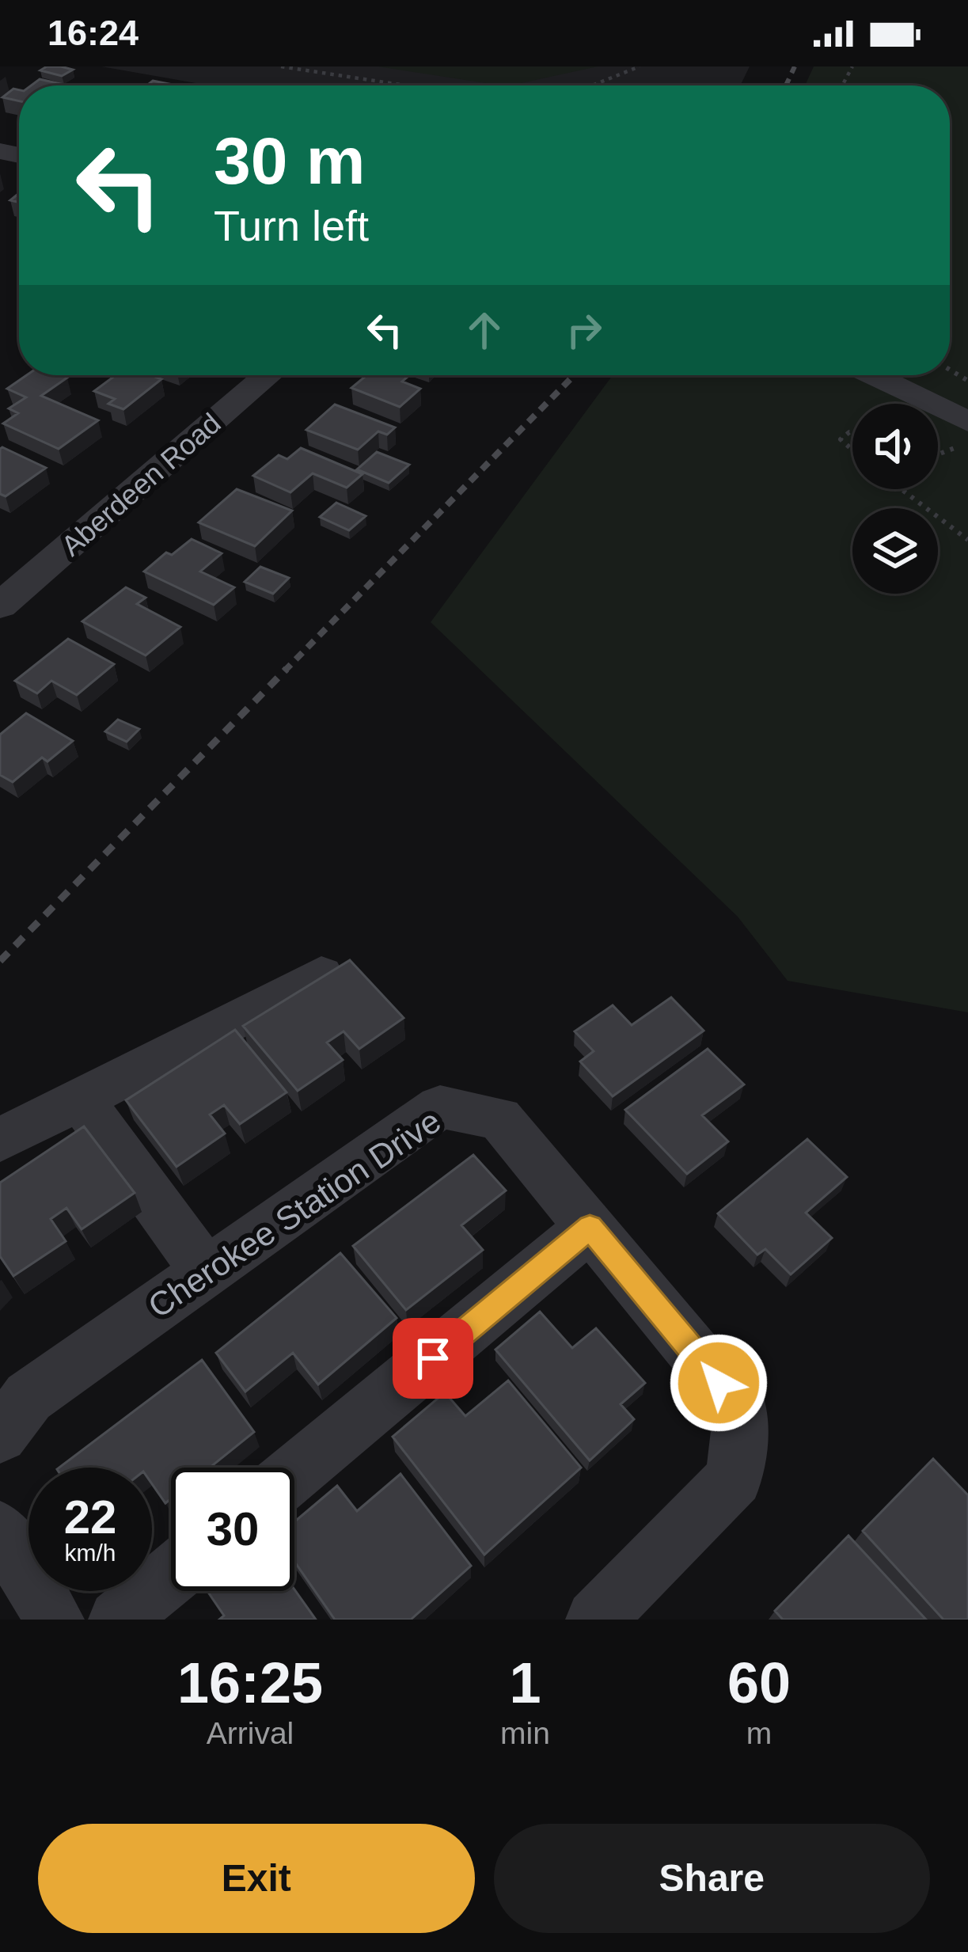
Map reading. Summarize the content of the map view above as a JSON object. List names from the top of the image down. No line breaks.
{"streets":{"street":["Aberdeen Road","Cherokee Station Drive"]},"page":{"status":"16:24","turn":["30 m","Turn left"],"speed":"22 km/h","limit":"30","eta":["16:25","Arrival","1","min","60","m"],"buttons":["Exit","Share"]}}
